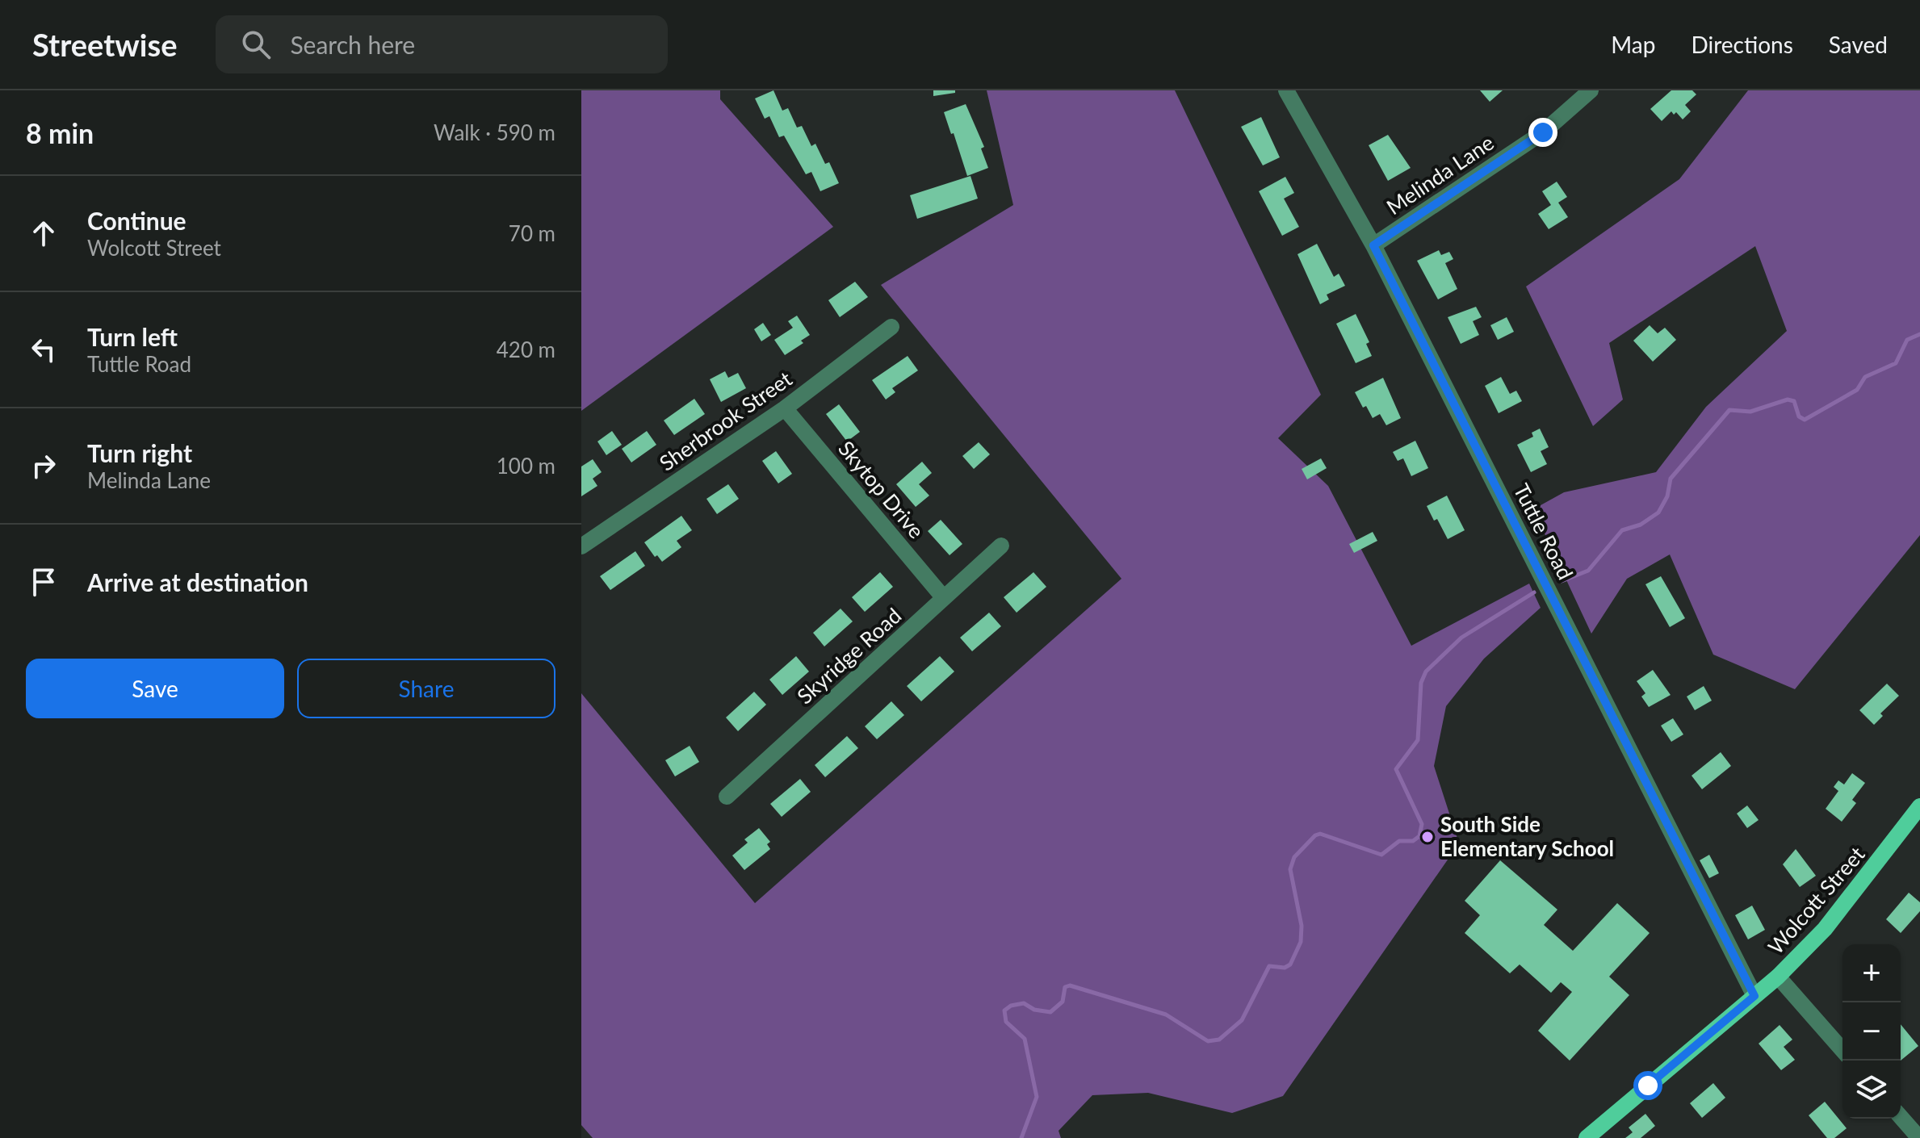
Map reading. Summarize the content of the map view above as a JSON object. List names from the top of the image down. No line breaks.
{"streets":{"main road":["Wolcott Street"],"street":["Melinda Lane","Sherbrook Street","Skytop Drive","Tuttle Road","Skyridge Road"]},"crossings":[["Melinda Lane","Tuttle Road"],["Sherbrook Street","Skytop Drive"],["Skytop Drive","Skyridge Road"],["Tuttle Road","Wolcott Street"]],"places":["South Side Elementary School"],"page":{"header":"Streetwise","search":"Search here","nav":["Map","Directions","Saved"],"heading":["8 min","Walk · 590 m"],"list":[["Continue","Wolcott Street","70 m"],["Turn left","Tuttle Road","420 m"],["Turn right","Melinda Lane","100 m"],"Arrive at destination"],"buttons":["Save","Share"],"map_buttons":["+","−"]}}
